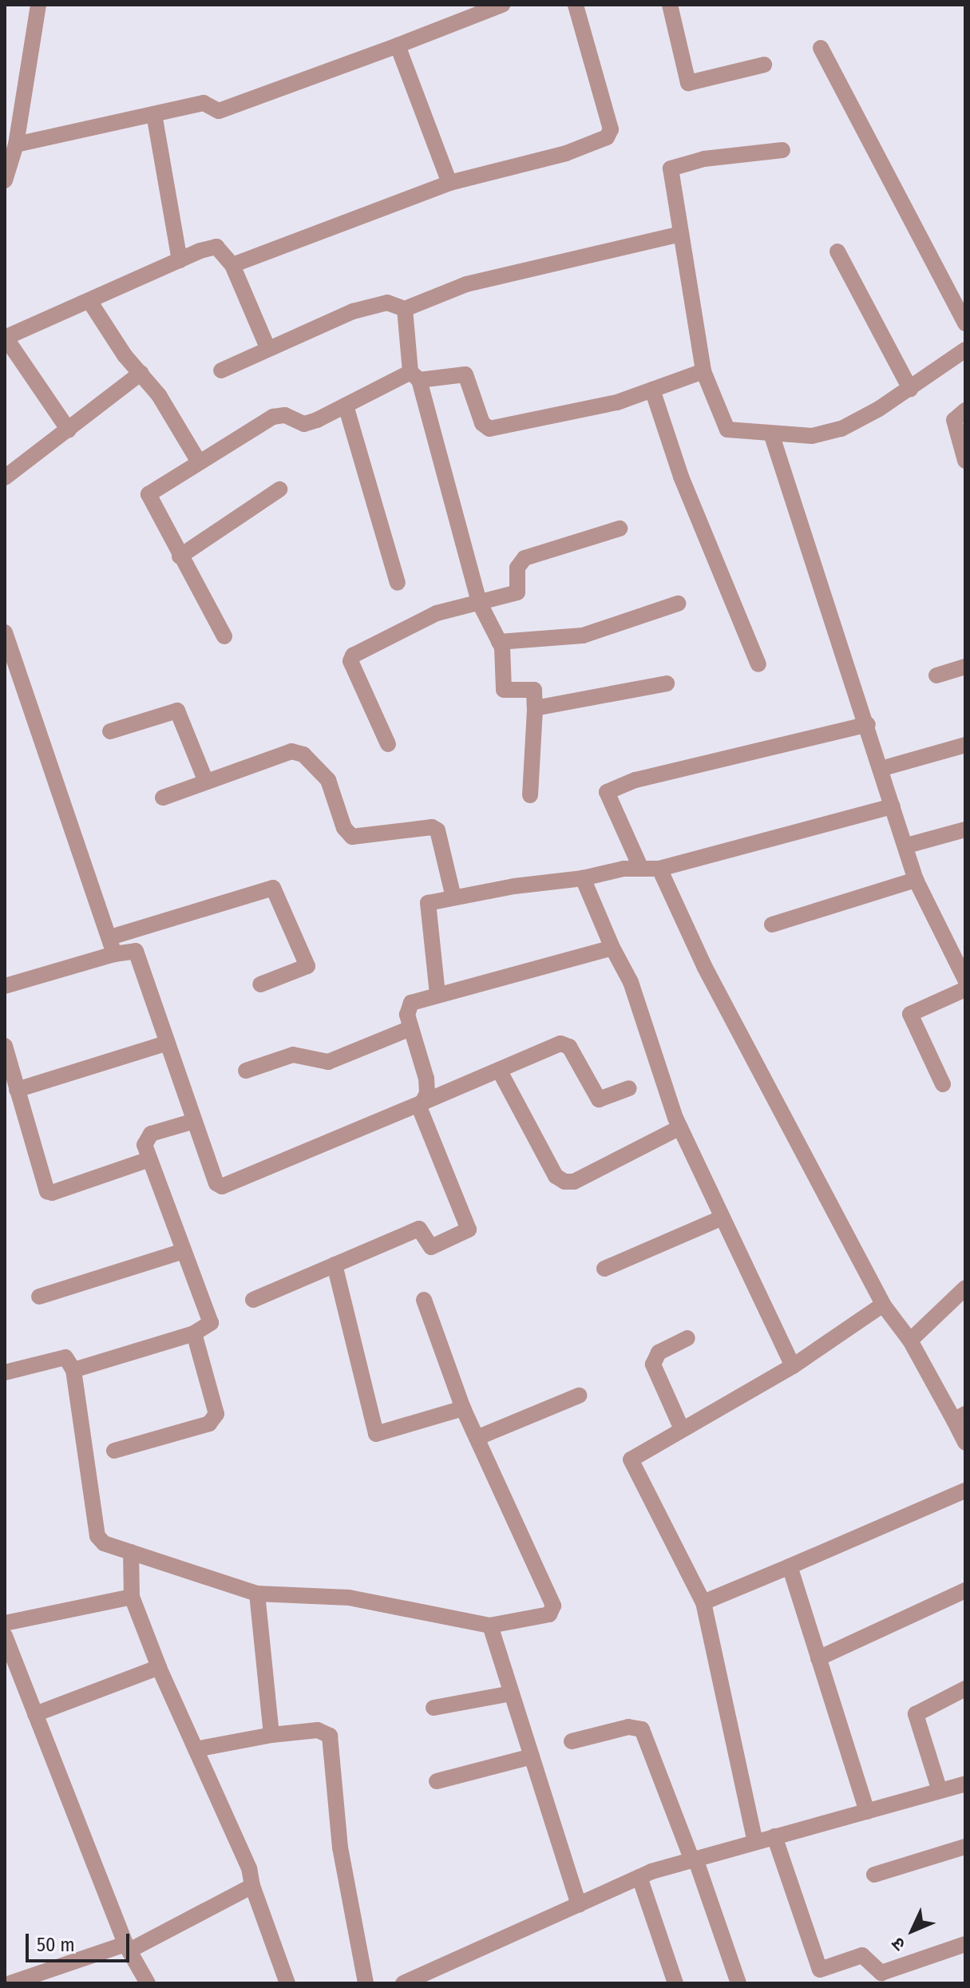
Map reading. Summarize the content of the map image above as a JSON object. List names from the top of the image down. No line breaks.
{"scale_bar":"50 m","north":"bottom left"}
